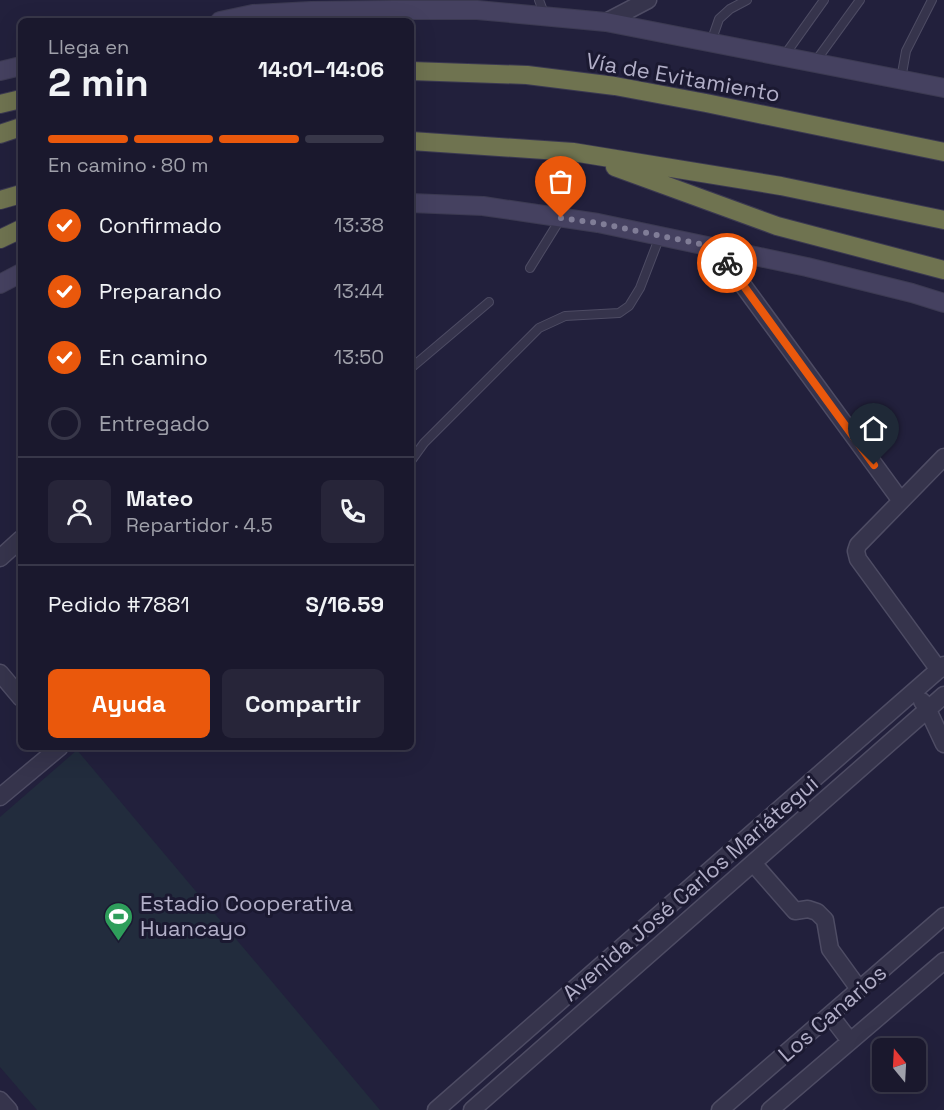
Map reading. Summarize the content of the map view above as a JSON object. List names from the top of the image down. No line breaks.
{"streets":{"highway":["Vía de Evitamiento"],"street":["Avenida José Carlos Mariátegui","Los Canarios"]},"places":{"sports":["Estadio Cooperativa Huancayo"]},"north":"top","page":{"heading":["2 min","Llega en","14:01–14:06"],"panel":["Mateo","Repartidor · 4.5","Pedido #7881","S/16.59"],"bar":"En camino · 80 m","list":[["Confirmado","13:38"],["Preparando","13:44"],["En camino","13:50"],"Entregado"],"buttons":["Ayuda","Compartir"]}}
